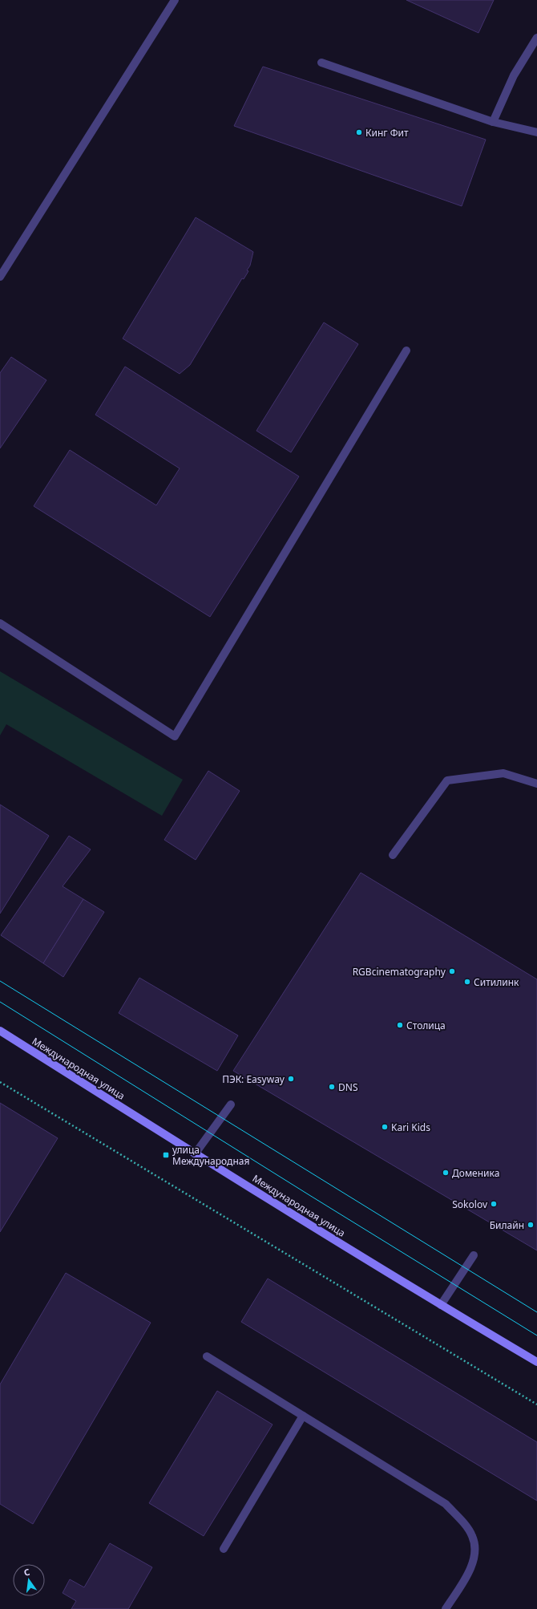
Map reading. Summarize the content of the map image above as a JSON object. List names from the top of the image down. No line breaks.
{"streets":{"street":["Международная улица"]},"places":{"other":["Кинг Фит","RGBcinematography","Ситилинк","Столица","ПЭК: Easyway","DNS","Kari Kids","Доменика","Sokolov","Билайн"],"transit":["улица Международная"]},"north":"top"}
